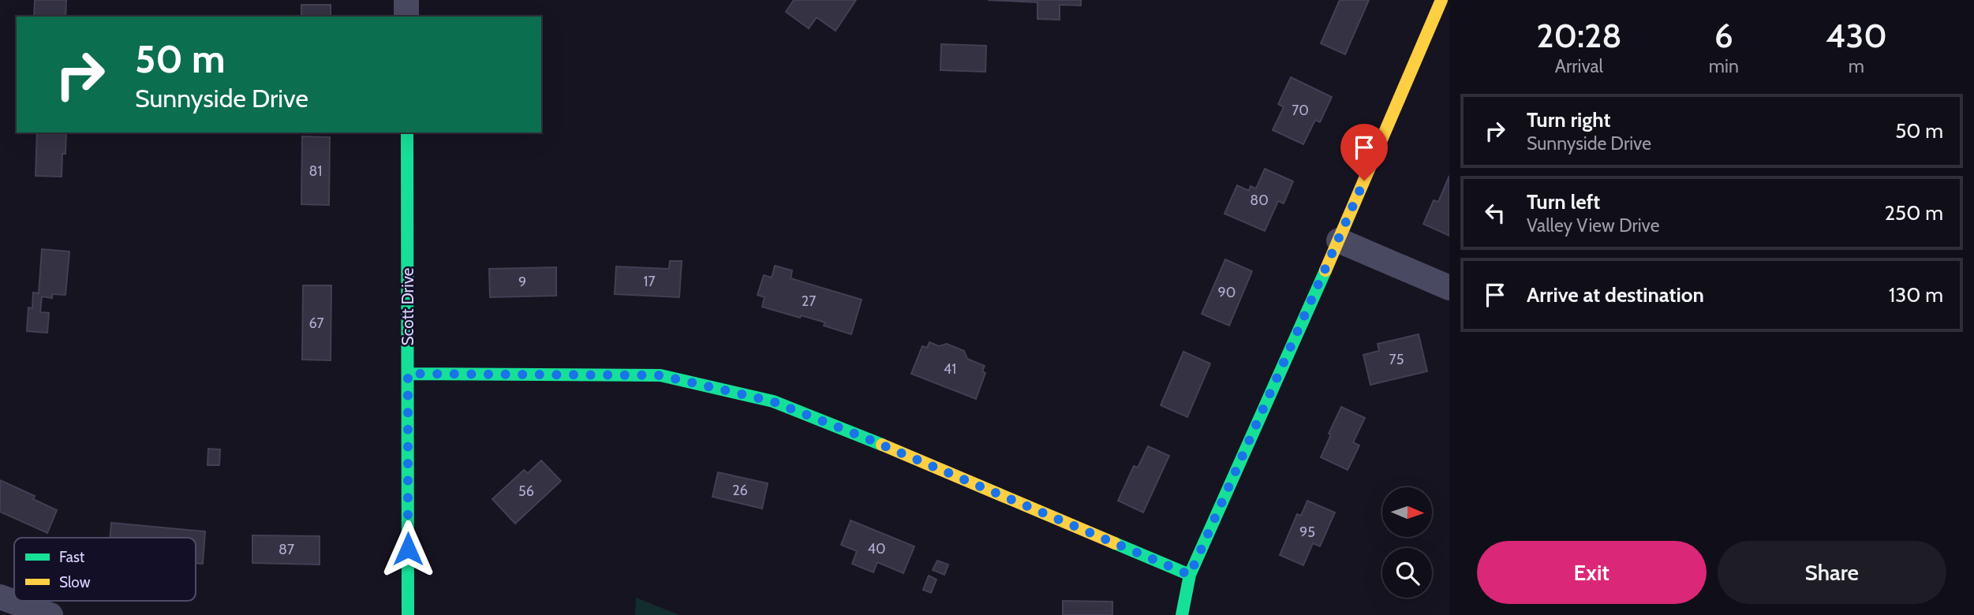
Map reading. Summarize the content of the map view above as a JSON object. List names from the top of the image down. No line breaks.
{"streets":{"street":["Scott Drive"]},"house_numbers":["70","81","80","17","9","90","27","67","75","41","26","56","95","40","87"],"legend":["Fast","Slow"],"north":"right","page":{"eta":["20:28","Arrival","6","min","430","m"],"turn":["50 m","Sunnyside Drive"],"list":[{"name":"Turn right","note":"Sunnyside Drive","value":"50 m"},{"name":"Turn left","note":"Valley View Drive","value":"250 m"},{"name":"Arrive at destination","value":"130 m"}],"buttons":["Exit","Share"]}}
